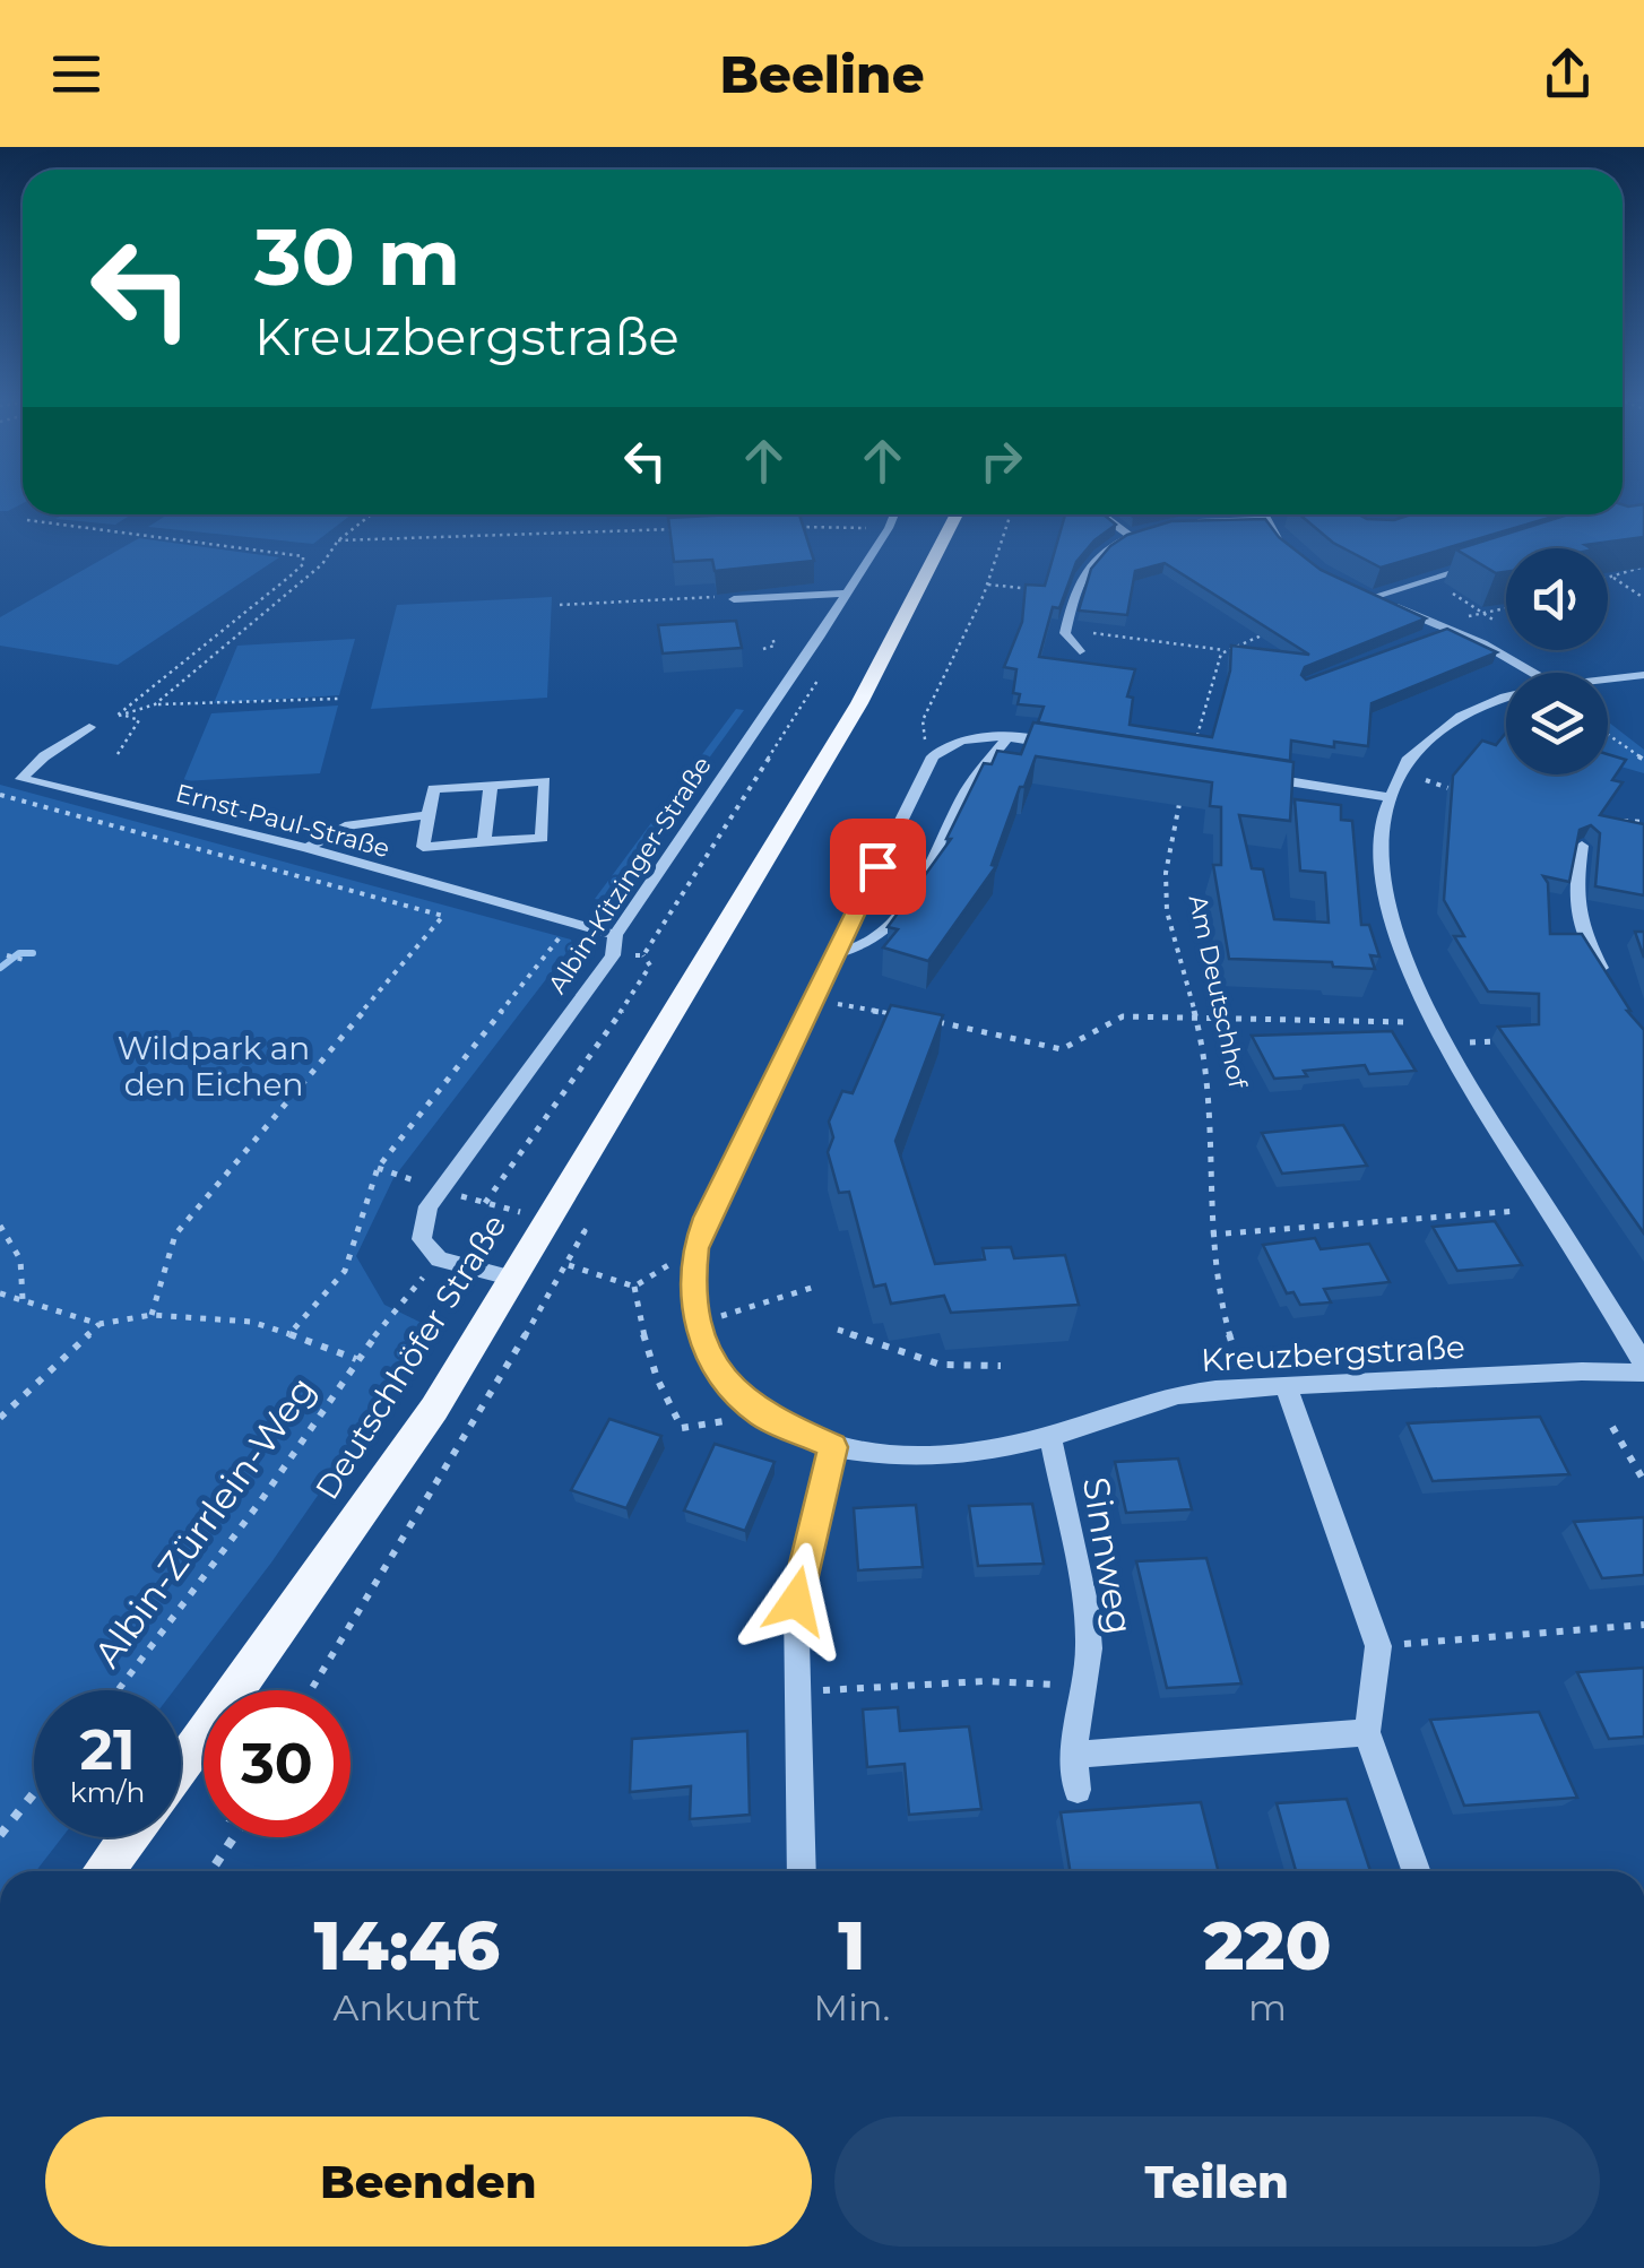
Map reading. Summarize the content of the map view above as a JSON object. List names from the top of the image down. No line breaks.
{"streets":{"main road":["Deutschhöfer Straße"],"street":["Ernst-Paul-Straße","Albin-Kitzinger-Straße","Kreuzbergstraße","Sinnweg"],"path":["Am Deutschhof","Albin-Zürrlein-Weg"]},"crossings":[["Ernst-Paul-Straße","Albin-Kitzinger-Straße"],["Albin-Kitzinger-Straße","Albin-Zürrlein-Weg"],["Am Deutschhof","Kreuzbergstraße"],["Kreuzbergstraße","Sinnweg"]],"parks":["Wildpark an den Eichen"],"page":{"header":"Beeline","turn":["30 m","Kreuzbergstraße"],"speed":"21 km/h","limit":"30","eta":["14:46","Ankunft","1","Min.","220","m"],"buttons":["Beenden","Teilen"]}}
